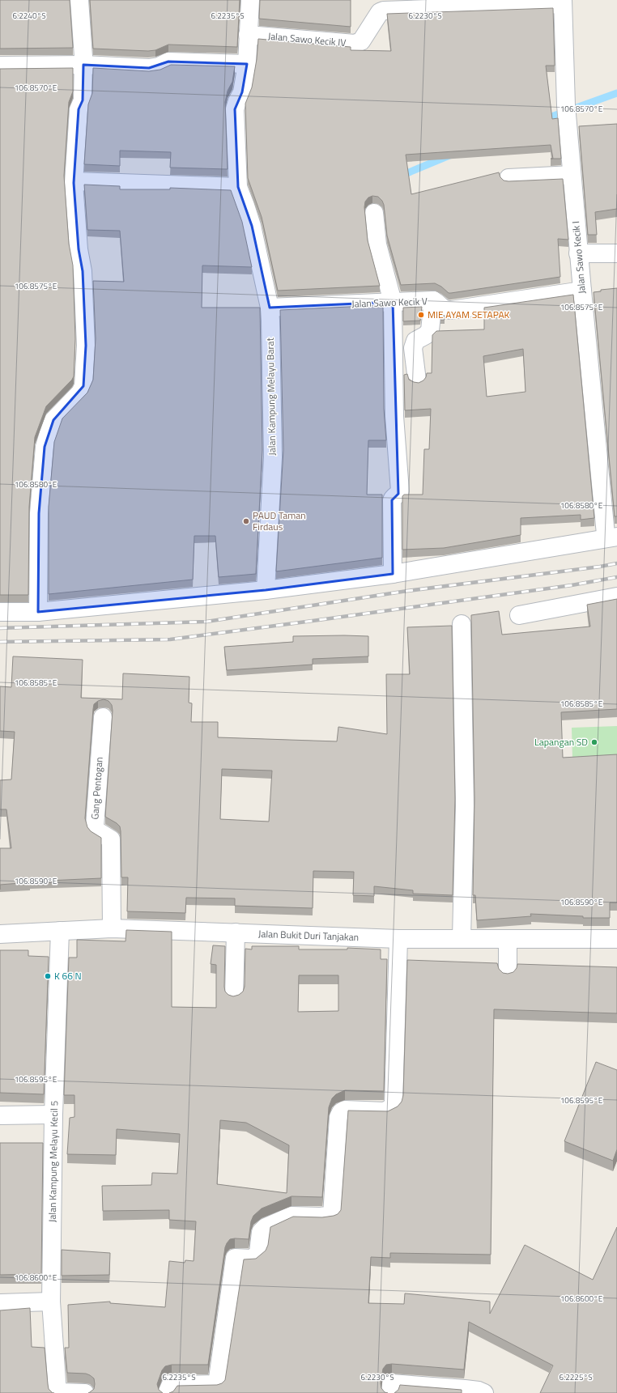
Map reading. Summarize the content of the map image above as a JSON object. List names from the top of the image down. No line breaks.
{"streets":{"street":["Jalan Sawo Kecik IV","Jalan Sawo Kecik I","Jalan Sawo Kecik V","Jalan Kampung Melayu Barat","Gang Pentogan","Jalan Bukit Duri Tanjakan","Jalan Kampung Melayu Kecil 5"]},"crossings":[["Jalan Sawo Kecik IV","Jalan Sawo Kecik I"],["Jalan Sawo Kecik IV","Jalan Kampung Melayu Barat"],["Jalan Sawo Kecik I","Jalan Sawo Kecik V"],["Jalan Sawo Kecik V","Jalan Kampung Melayu Barat"],["Gang Pentogan","Jalan Bukit Duri Tanjakan"],["Jalan Bukit Duri Tanjakan","Jalan Kampung Melayu Kecil 5"]],"places":["MIE AYAM SETAPAK","PAUD Taman Firdaus","Lapangan SD","K 66 N"],"coordinates":["6.2240°S","6.2235°S","6.2230°S","106.8570°E","106.8575°E","106.8580°E","106.8585°E","106.8590°E","106.8595°E","106.8600°E","6.2225°S"]}
